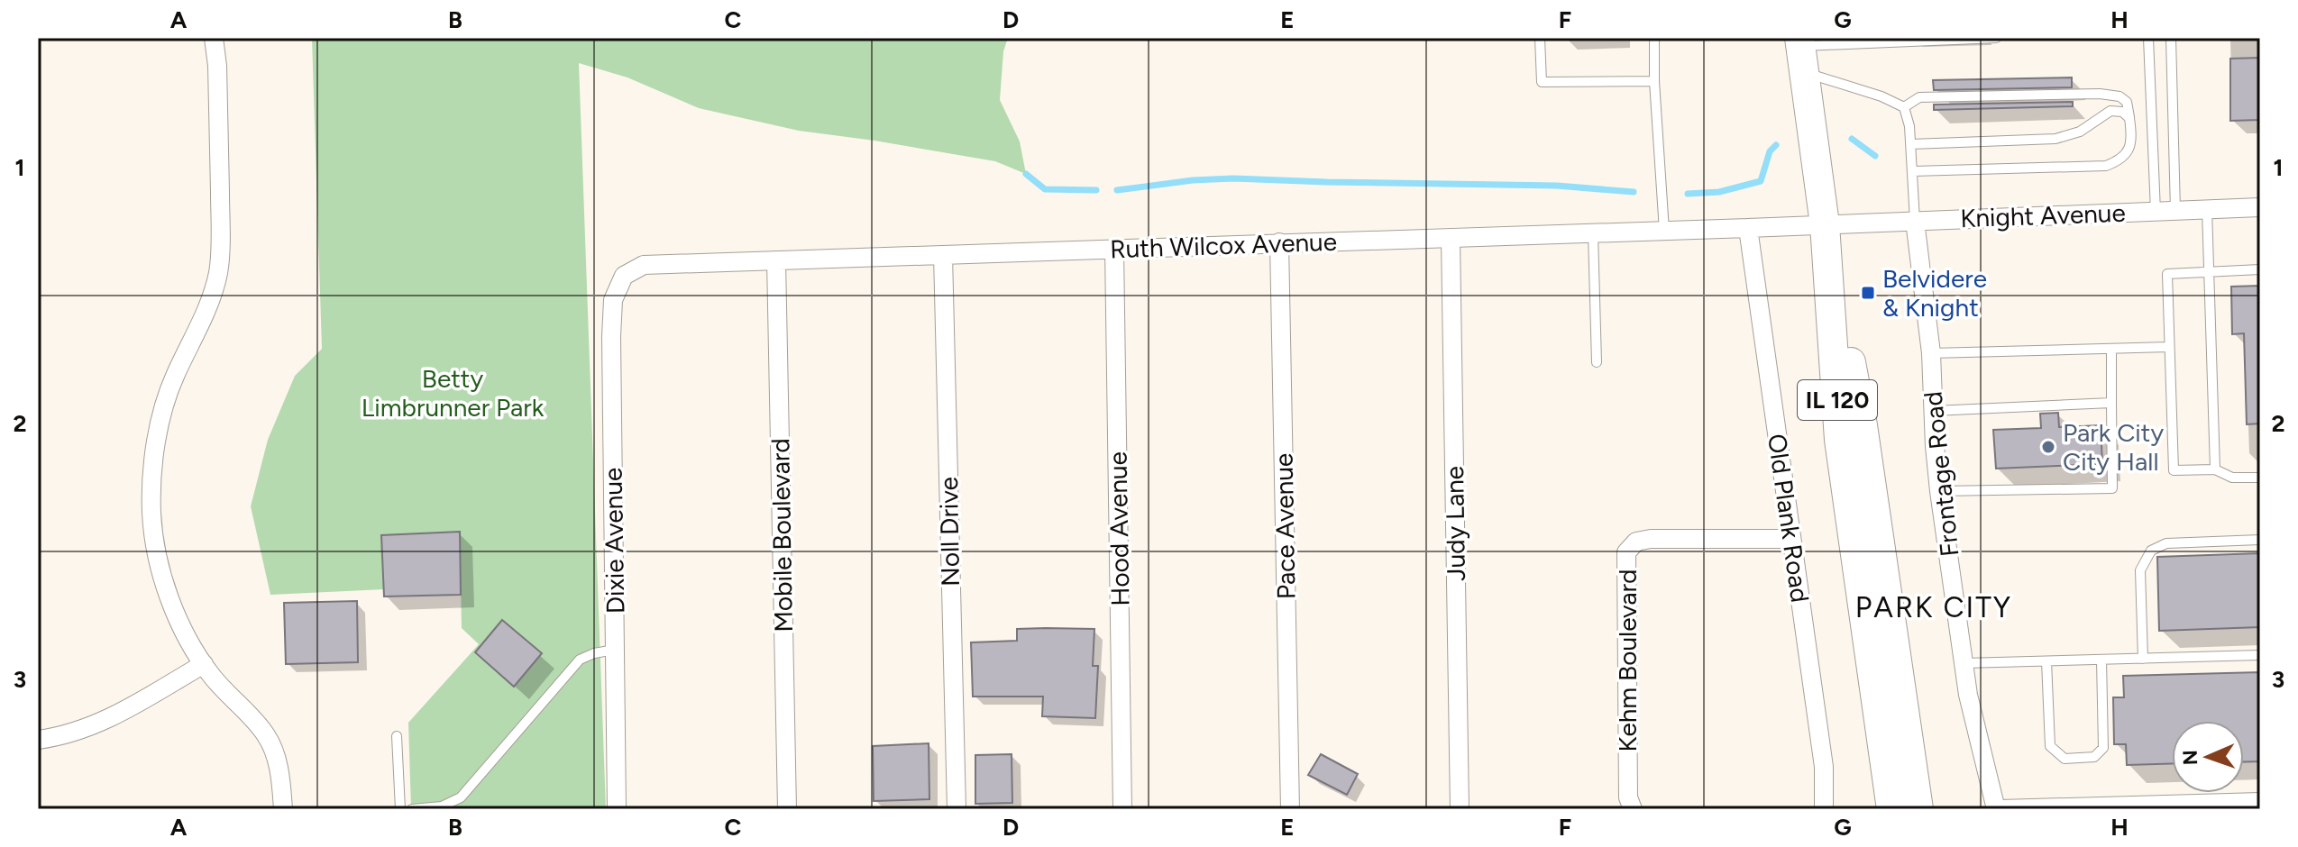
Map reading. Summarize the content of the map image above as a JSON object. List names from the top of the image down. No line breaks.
{"streets":{"main road":["IL 120"],"street":["Knight Avenue","Ruth Wilcox Avenue","Frontage Road","Old Plank Road","Judy Lane","Pace Avenue","Hood Avenue","Noll Drive","Mobile Boulevard","Dixie Avenue","Kehm Boulevard"]},"crossings":[["Knight Avenue","Ruth Wilcox Avenue"],["Knight Avenue","IL 120"],["Knight Avenue","Frontage Road"],["Ruth Wilcox Avenue","IL 120"],["Ruth Wilcox Avenue","Old Plank Road"],["Ruth Wilcox Avenue","Judy Lane"],["Ruth Wilcox Avenue","Pace Avenue"],["Ruth Wilcox Avenue","Hood Avenue"],["Ruth Wilcox Avenue","Noll Drive"],["Ruth Wilcox Avenue","Mobile Boulevard"],["Ruth Wilcox Avenue","Dixie Avenue"],["Old Plank Road","Kehm Boulevard"]],"districts":["PARK CITY"],"parks":["Betty Limbrunner Park"],"places":{"transit":["Belvidere & Knight"],"other":["Park City City Hall"]},"north":"left","grid":{"columns":["A","B","C","D","E","F","G","H"],"rows":["1","2","3"]}}
